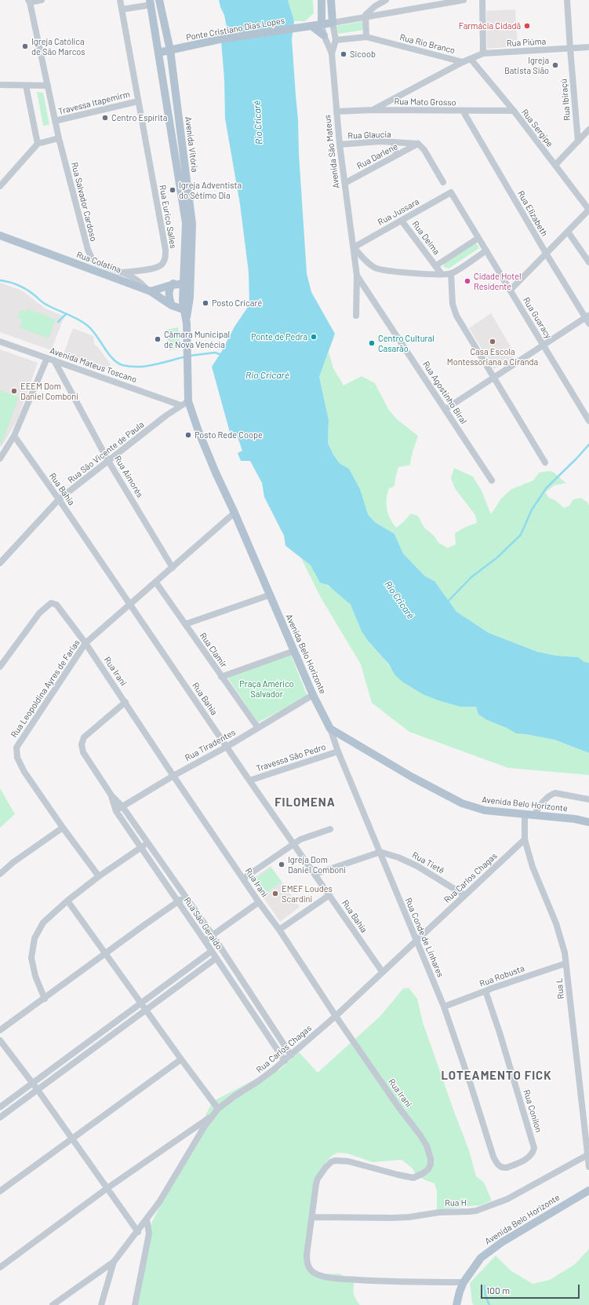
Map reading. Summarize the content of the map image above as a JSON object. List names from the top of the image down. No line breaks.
{"streets":{"main road":["Ponte Cristiano Dias Lopes","Avenida Vitória","Avenida São Mateus","Rua Colatina","Avenida Belo Horizonte"],"street":["Rua Piúma","Rua Rio Branco","Rua Ibiraçú","Rua Mato Grosso","Travessa Itapemirm","Rua Sergipe","Rua Glaucia","Rua Darlene","Rua Salvador Cardoso","Rua Jussara","Rua Elizabeth","Rua Eurico Salles","Rua Delma","Rua Guaracy","Avenida Mateus Toscano","Rua Agostinho Biral","Rua São Vicente de Paula","Rua Aimorés","Rua Bahia","Rua Clamir","Rua Irani","Rua Leopoldina Ayres de Farias","Rua Tiradentes","Travessa São Pedro","Rua Tietê","Rua Carlos Chagas","Rua São Geraldo","Rua Conde de Linhares","Rua Robusta","Rua L","Rua Conilon","Rua H"]},"crossings":[["Ponte Cristiano Dias Lopes","Avenida Vitória"],["Ponte Cristiano Dias Lopes","Avenida São Mateus"],["Rua Piúma","Rua Rio Branco"],["Rua Piúma","Rua Ibiraçú"],["Rua Rio Branco","Rua Sergipe"],["Rua Mato Grosso","Rua Sergipe"],["Rua Mato Grosso","Avenida São Mateus"],["Rua Mato Grosso","Rua Elizabeth"],["Travessa Itapemirm","Rua Salvador Cardoso"],["Travessa Itapemirm","Rua Eurico Salles"],["Rua Glaucia","Avenida São Mateus"],["Rua Glaucia","Rua Darlene"],["Avenida Vitória","Rua Colatina"],["Avenida Vitória","Avenida Belo Horizonte"],["Avenida São Mateus","Rua Darlene"],["Avenida São Mateus","Rua Jussara"],["Avenida São Mateus","Rua Agostinho Biral"],["Rua Salvador Cardoso","Rua Eurico Salles"],["Rua Salvador Cardoso","Rua Colatina"],["Rua Jussara","Rua Delma"],["Rua Jussara","Rua Guaracy"],["Rua Jussara","Rua Agostinho Biral"],["Rua Colatina","Avenida Belo Horizonte"],["Avenida Mateus Toscano","Rua São Vicente de Paula"],["Avenida Mateus Toscano","Rua Aimorés"],["Avenida Mateus Toscano","Avenida Belo Horizonte"],["Rua São Vicente de Paula","Rua Aimorés"],["Rua São Vicente de Paula","Rua Bahia"],["Rua São Vicente de Paula","Avenida Belo Horizonte"],["Rua Aimorés","Rua Leopoldina Ayres de Farias"],["Rua Bahia","Rua Leopoldina Ayres de Farias"],["Rua Bahia","Rua Tiradentes"],["Rua Bahia","Travessa São Pedro"],["Rua Bahia","Rua Carlos Chagas"],["Rua Clamir","Rua Leopoldina Ayres de Farias"],["Rua Clamir","Rua Tiradentes"],["Avenida Belo Horizonte","Rua Leopoldina Ayres de Farias"],["Avenida Belo Horizonte","Rua Tiradentes"],["Avenida Belo Horizonte","Rua Conde de Linhares"],["Avenida Belo Horizonte","Rua L"],["Rua Irani","Rua Leopoldina Ayres de Farias"],["Rua Irani","Rua Tiradentes"],["Rua Irani","Rua Carlos Chagas"],["Rua Irani","Rua São Geraldo"],["Rua Irani","Rua H"],["Rua Tiradentes","Rua São Geraldo"],["Travessa São Pedro","Rua Conde de Linhares"],["Rua Tietê","Rua Carlos Chagas"],["Rua Tietê","Rua Conde de Linhares"],["Rua Carlos Chagas","Rua São Geraldo"],["Rua Carlos Chagas","Rua Conde de Linhares"],["Rua Carlos Chagas","Rua L"],["Rua Conde de Linhares","Rua Robusta"],["Rua Conde de Linhares","Rua Conilon"],["Rua Robusta","Rua L"],["Rua Robusta","Rua Conilon"],["Rua L","Rua H"]],"districts":["FILOMENA","LOTEAMENTO FICK"],"water":["Rio Cricaré"],"parks":["Praça Américo Salvador"],"places":["Farmácia Cidadã","Igreja Católica de São Marcos","Sicoob","Igreja Batista Sião","Centro Espírita","Igreja Adventista do Sétimo Dia","Cidade Hotel Residente","Posto Cricaré","Ponte de Pedra","Câmara Municipal de Nova Venécia","Casa Escola Montessoriana a Ciranda","Centro Cultural Casarão","EEEM Dom Daniel Comboni","Posto Rede Coope","Igreja Dom Daniel Comboni","EMEF Loudes Scardini"],"scale_bar":"100 m"}
